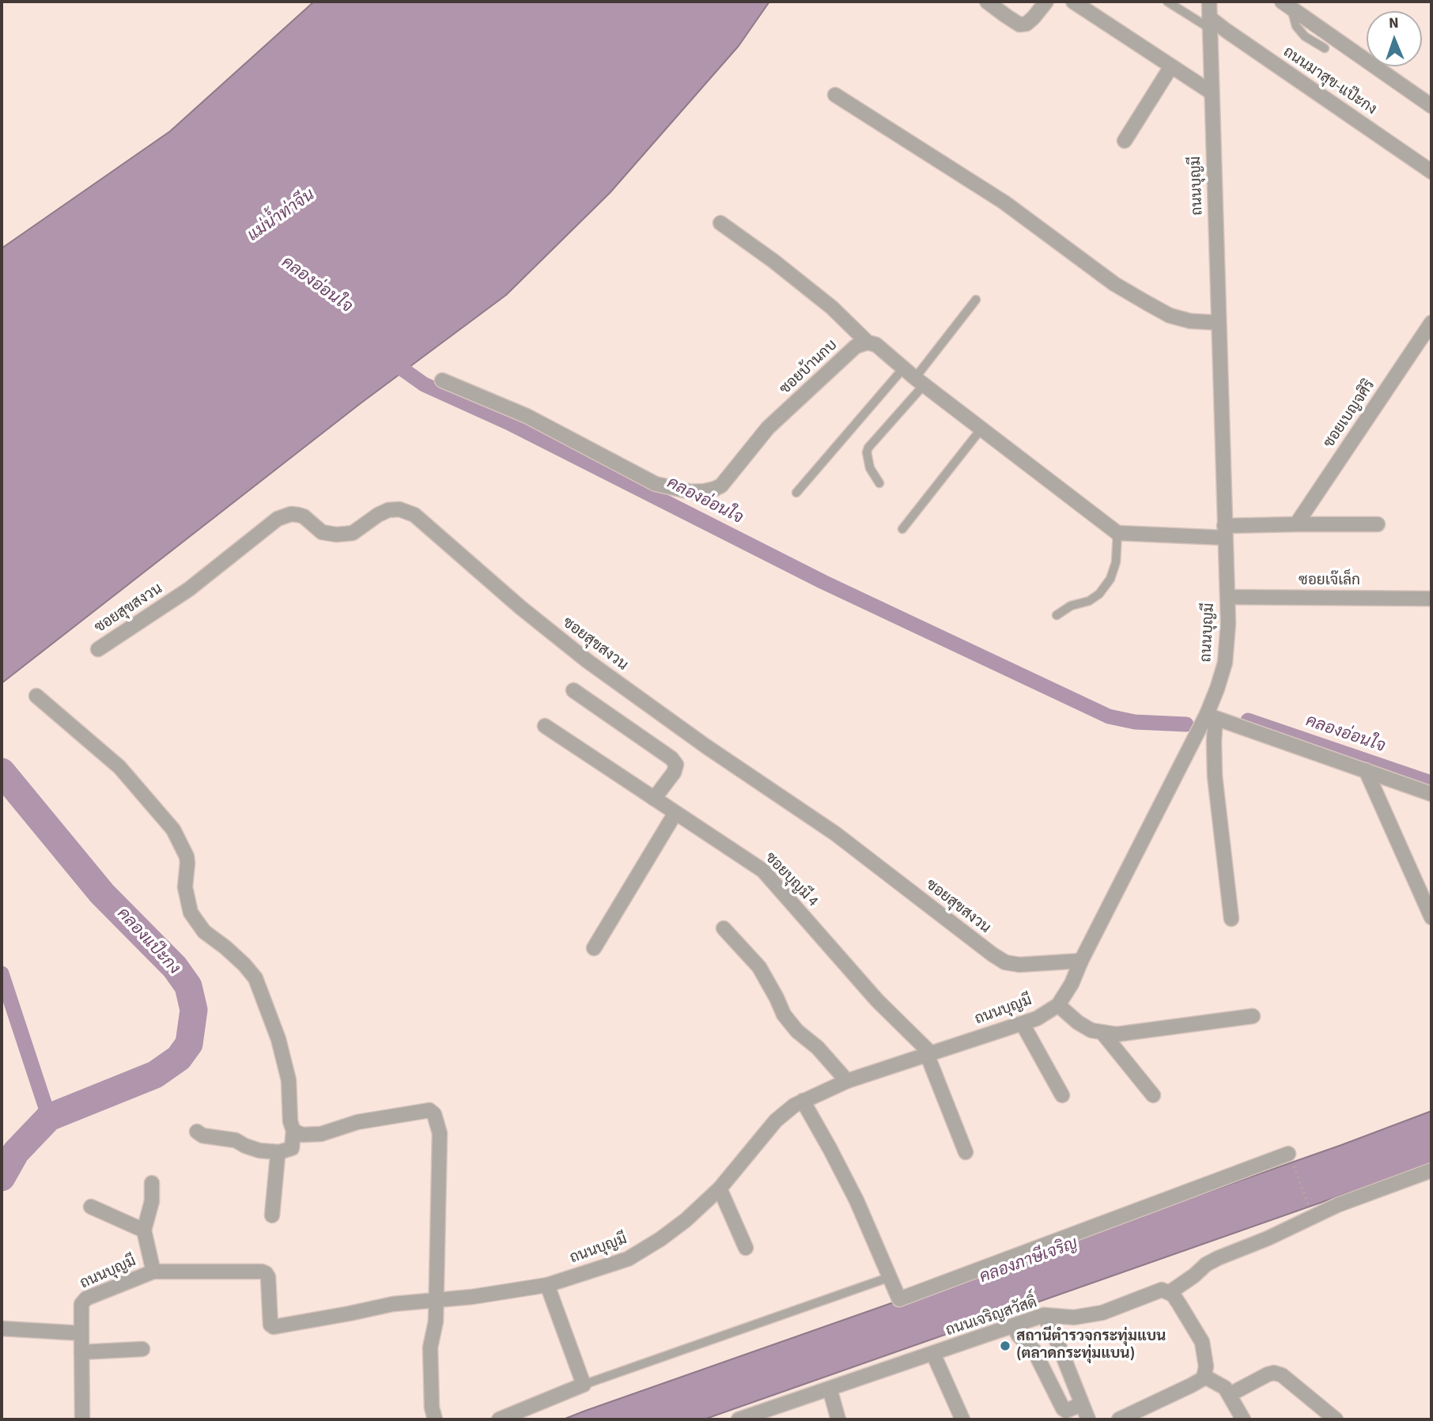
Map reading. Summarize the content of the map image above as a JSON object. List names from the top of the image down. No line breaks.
{"streets":{"street":["ถนนมาสุข-แป๊ะกง","ถนนบุญมี","ซอยบ้านกบ","ซอยเบญจศิริ","ซอยเจ๊เล็ก","ซอยสุขสงวน","ซอยบุญมี 4","ถนนเจริญสวัสดิ์"]},"crossings":[["ถนนมาสุข-แป๊ะกง","ถนนบุญมี"],["ถนนบุญมี","ซอยเจ๊เล็ก"],["ถนนบุญมี","ซอยสุขสงวน"],["ถนนบุญมี","ซอยบุญมี 4"]],"water":["แม่น้ำท่าจีน","คลองอ่อนใจ","คลองแป๊ะกง","คลองภาษีเจริญ"],"places":["สถานีตำรวจกระทุ่มแบน (ตลาดกระทุ่มแบน)"],"north":"top"}
